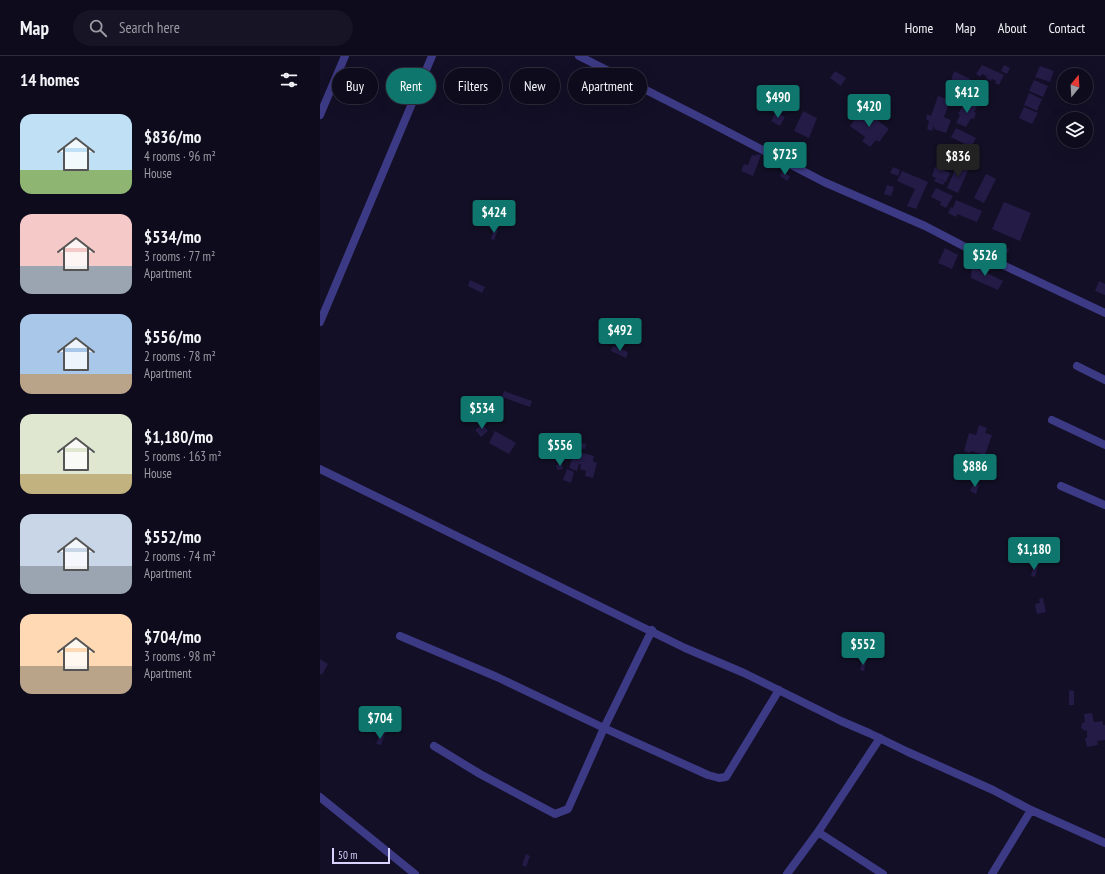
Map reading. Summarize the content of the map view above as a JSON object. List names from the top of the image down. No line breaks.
{"scale_bar":"50 m","north":"top","page":{"header":"Map","search":"Search here","nav":["Home","Map","About","Contact"],"heading":"14 homes","chip":["Buy","Rent","Filters","New","Apartment"],"price":["$412","$490","$420","$725","$836","$424","$526","$492","$534","$556","$886","$1,180","$552","$704"],"list":[{"name":"$836/mo","note":"4 rooms · 96 m² · House"},{"name":"$534/mo","note":"3 rooms · 77 m² · Apartment"},{"name":"$556/mo","note":"2 rooms · 78 m² · Apartment"},{"name":"$1,180/mo","note":"5 rooms · 163 m² · House"},{"name":"$552/mo","note":"2 rooms · 74 m² · Apartment"},{"name":"$704/mo","note":"3 rooms · 98 m² · Apartment"}],"scale":"50 m"}}
